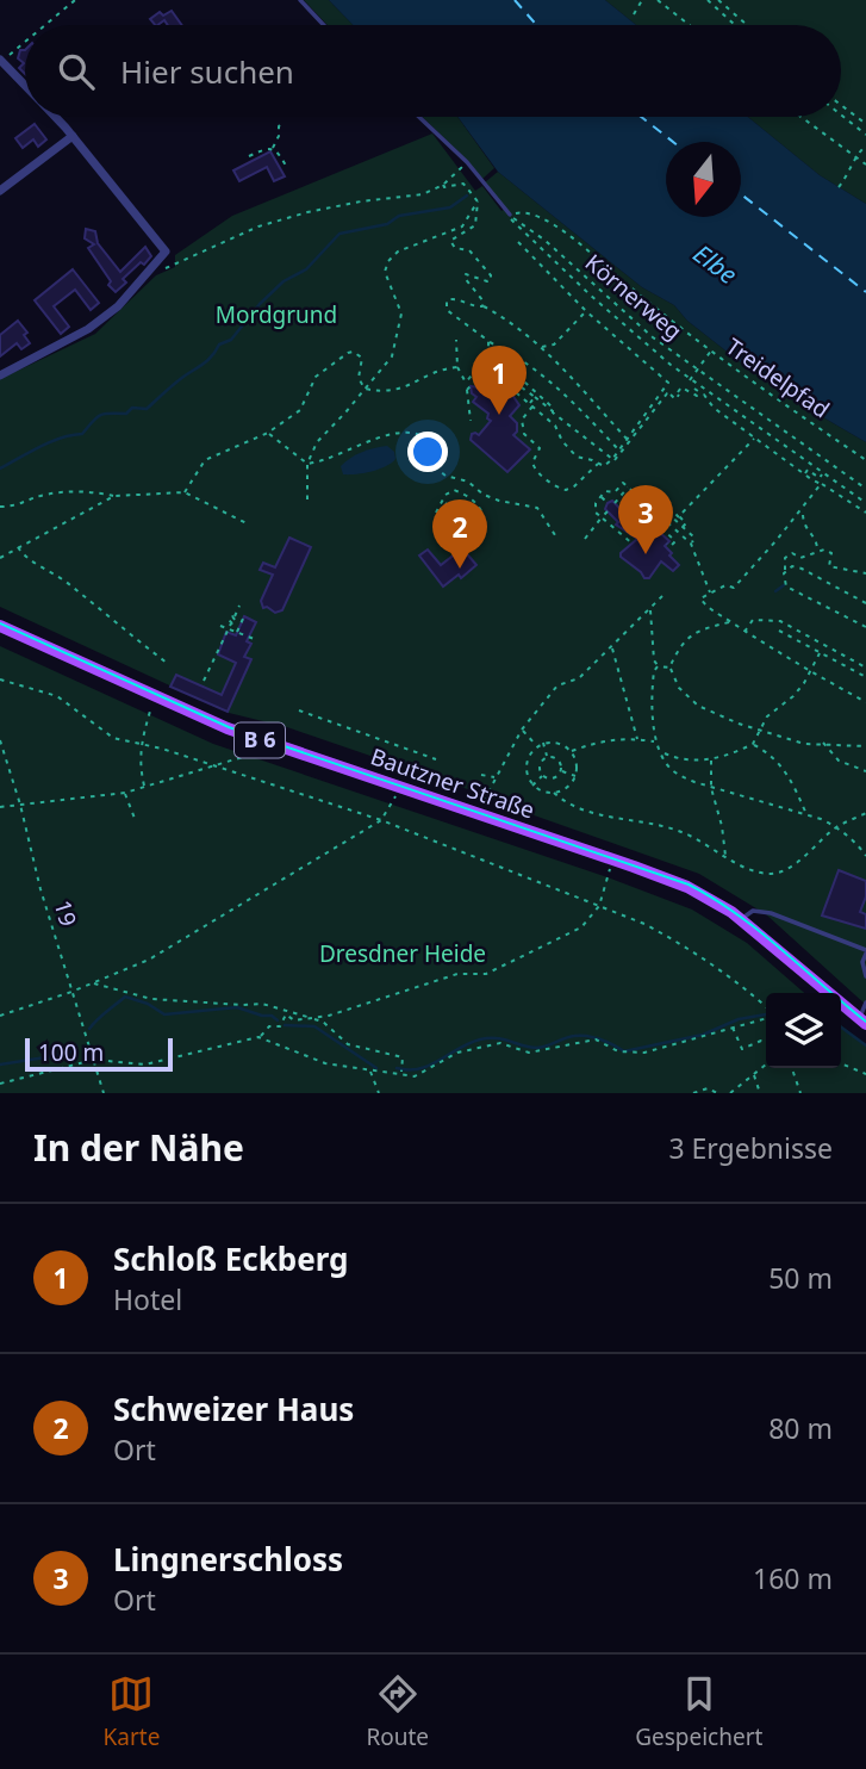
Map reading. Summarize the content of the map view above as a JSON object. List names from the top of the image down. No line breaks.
{"streets":{"main road":["B 6","Bautzner Straße"],"path":["Körnerweg","Treidelpfad","19"]},"crossings":[["Körnerweg","Treidelpfad"]],"water":["Elbe"],"parks":["Mordgrund","Dresdner Heide"],"scale_bar":"100 m","north":"bottom","page":{"search":"Hier suchen","pins":["1","3","2"],"scale":"100 m","heading":["In der Nähe","3 Ergebnisse"],"list":[{"mark":"1","name":"Schloß Eckberg","note":"Hotel","value":"50 m"},{"mark":"2","name":"Schweizer Haus","note":"Ort","value":"80 m"},{"mark":"3","name":"Lingnerschloss","note":"Ort","value":"160 m"}],"nav":["Karte","Route","Gespeichert"]}}
